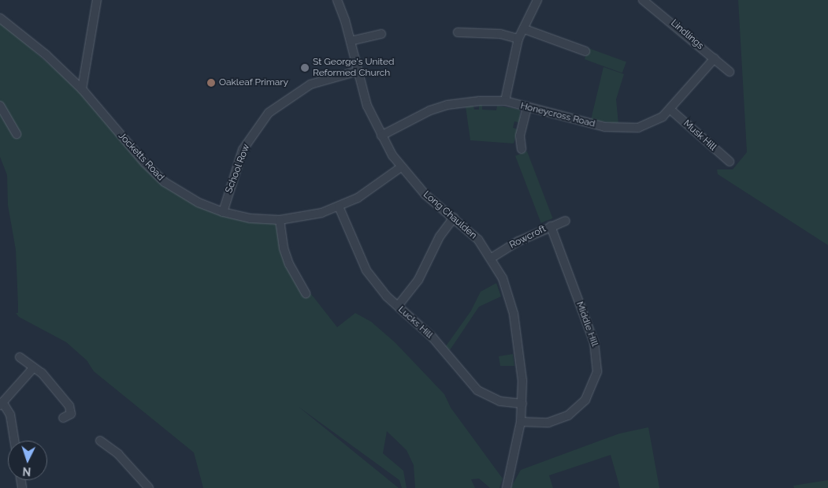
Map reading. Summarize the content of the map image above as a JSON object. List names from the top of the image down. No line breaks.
{"streets":{"street":["Lindlings","Honeycross Road","Musk Hill","Jocketts Road","School Row","Long Chaulden","Rowcroft","Lucks Hill","Middle Hill"]},"crossings":[["Lindlings","Honeycross Road"],["Honeycross Road","Musk Hill"],["Honeycross Road","Long Chaulden"],["Jocketts Road","School Row"],["Jocketts Road","Long Chaulden"],["Jocketts Road","Lucks Hill"],["School Row","Long Chaulden"],["Long Chaulden","Rowcroft"],["Long Chaulden","Lucks Hill"],["Long Chaulden","Middle Hill"],["Rowcroft","Middle Hill"]],"places":["St George's United Reformed Church","Oakleaf Primary"],"north":"bottom"}
